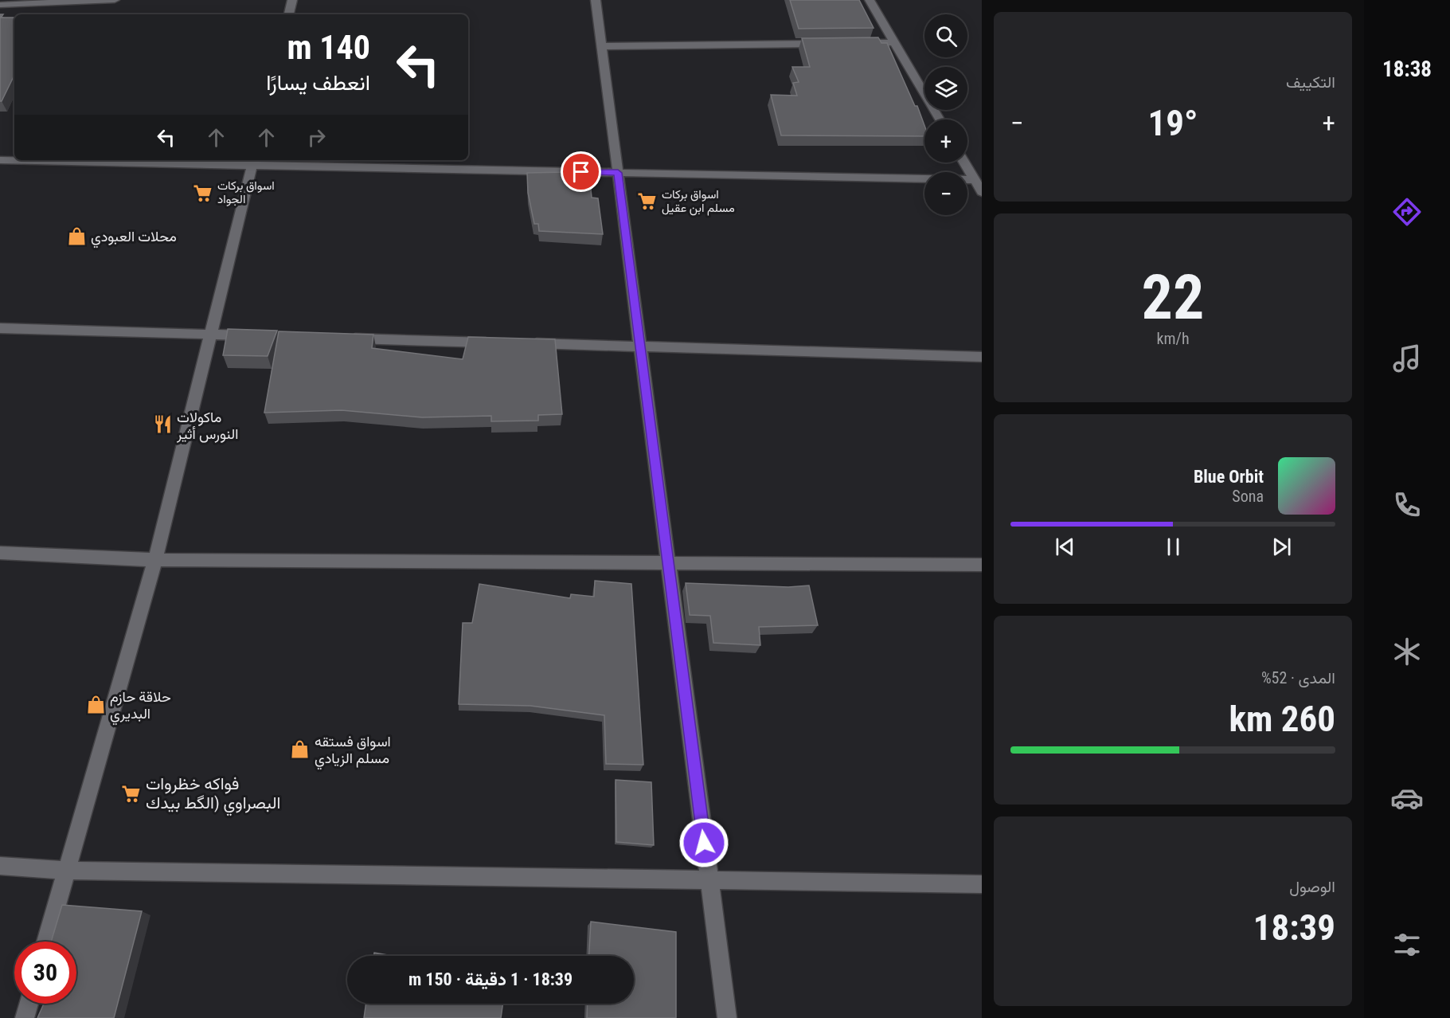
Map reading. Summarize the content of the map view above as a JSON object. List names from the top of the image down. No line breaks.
{"places":{"supermarket":["اسواق بركات الجواد","اسواق بركات مسلم ابن عقيل","فواكه خظروات البصراوي (الگط بيدك"],"shop":["محلات العبودي","حلاقة حازم البديري","اسواق فستقه مسلم الزيادي"],"restaurant":["ماكولات النورس أثير"]},"page":{"tabs":"18:38","tile":["التكييف",["22","km/h"],["المدى · 52%","260 km"],["الوصول","18:39"]],"map_buttons":["+","−"],"turn":["140 m","انعطف يسارًا"],"heat":["−","19°","+"],"song":["Blue Orbit","Sona"],"limit":"30","trip":"18:39 · 1 دقيقة · 150 m"}}
